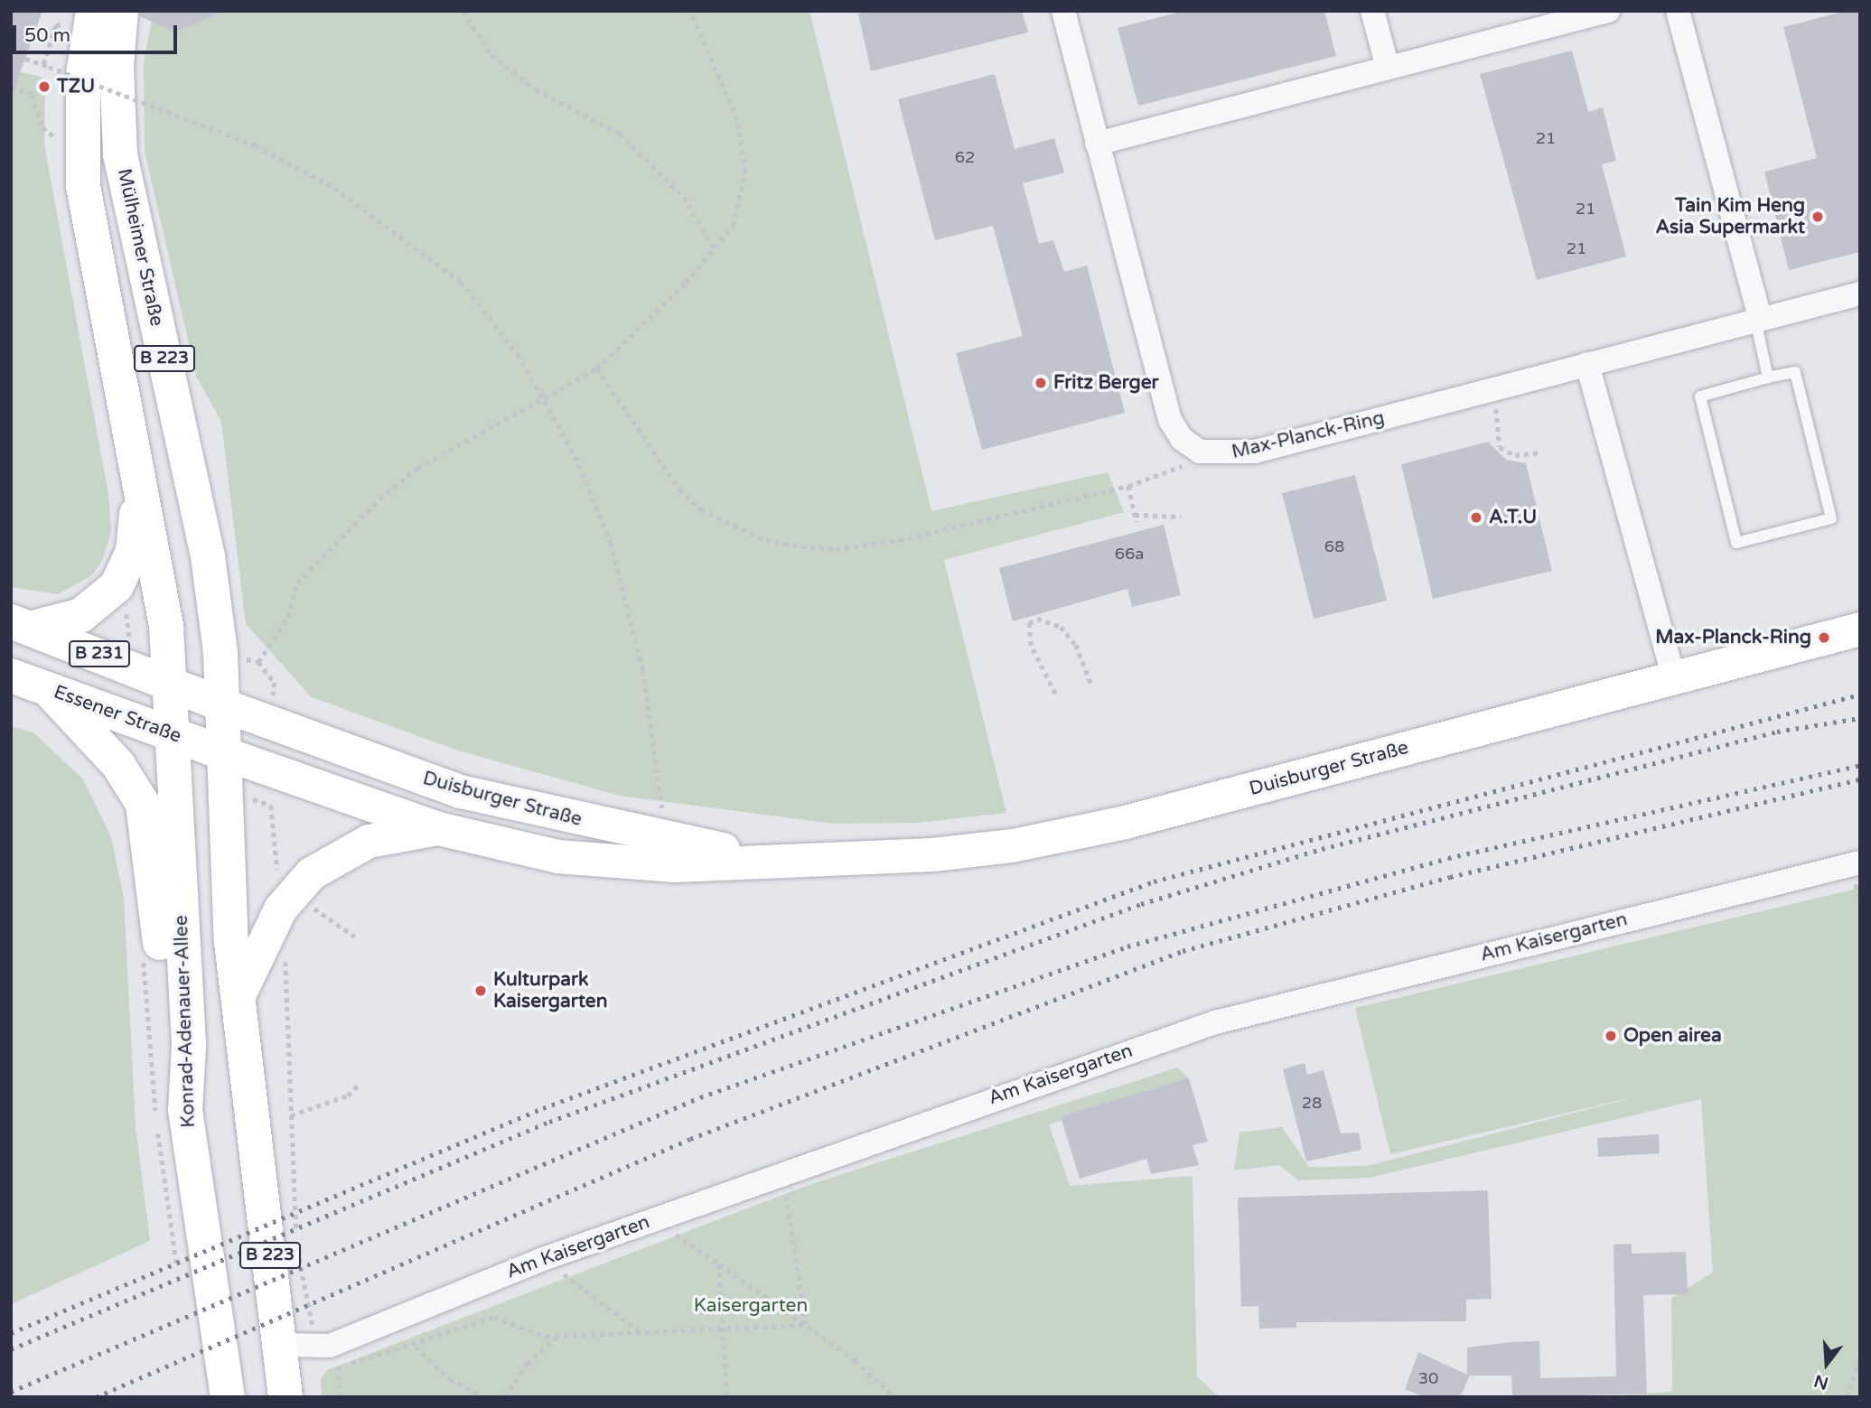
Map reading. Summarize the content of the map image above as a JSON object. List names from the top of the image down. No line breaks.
{"streets":{"main road":["Mülheimer Straße","B 223","B 231","Essener Straße","Duisburger Straße","Konrad-Adenauer-Allee"],"street":["Max-Planck-Ring","Am Kaisergarten"]},"crossings":[["Mülheimer Straße","B 223"],["Mülheimer Straße","B 231"],["Mülheimer Straße","Duisburger Straße"],["B 223","B 231"],["B 223","Essener Straße"],["B 223","Duisburger Straße"],["B 223","Am Kaisergarten"],["B 223","Konrad-Adenauer-Allee"],["B 231","Duisburger Straße"],["B 231","Konrad-Adenauer-Allee"],["Essener Straße","Duisburger Straße"],["Essener Straße","Konrad-Adenauer-Allee"]],"parks":["Kaisergarten"],"places":["TZU","Tain Kim Heng Asia Supermarkt","Fritz Berger","A.T.U","Max-Planck-Ring","Kulturpark Kaisergarten","Open airea"],"house_numbers":["21","62","21","21","68","66a","28","30"],"scale_bar":"50 m","north":"bottom"}
